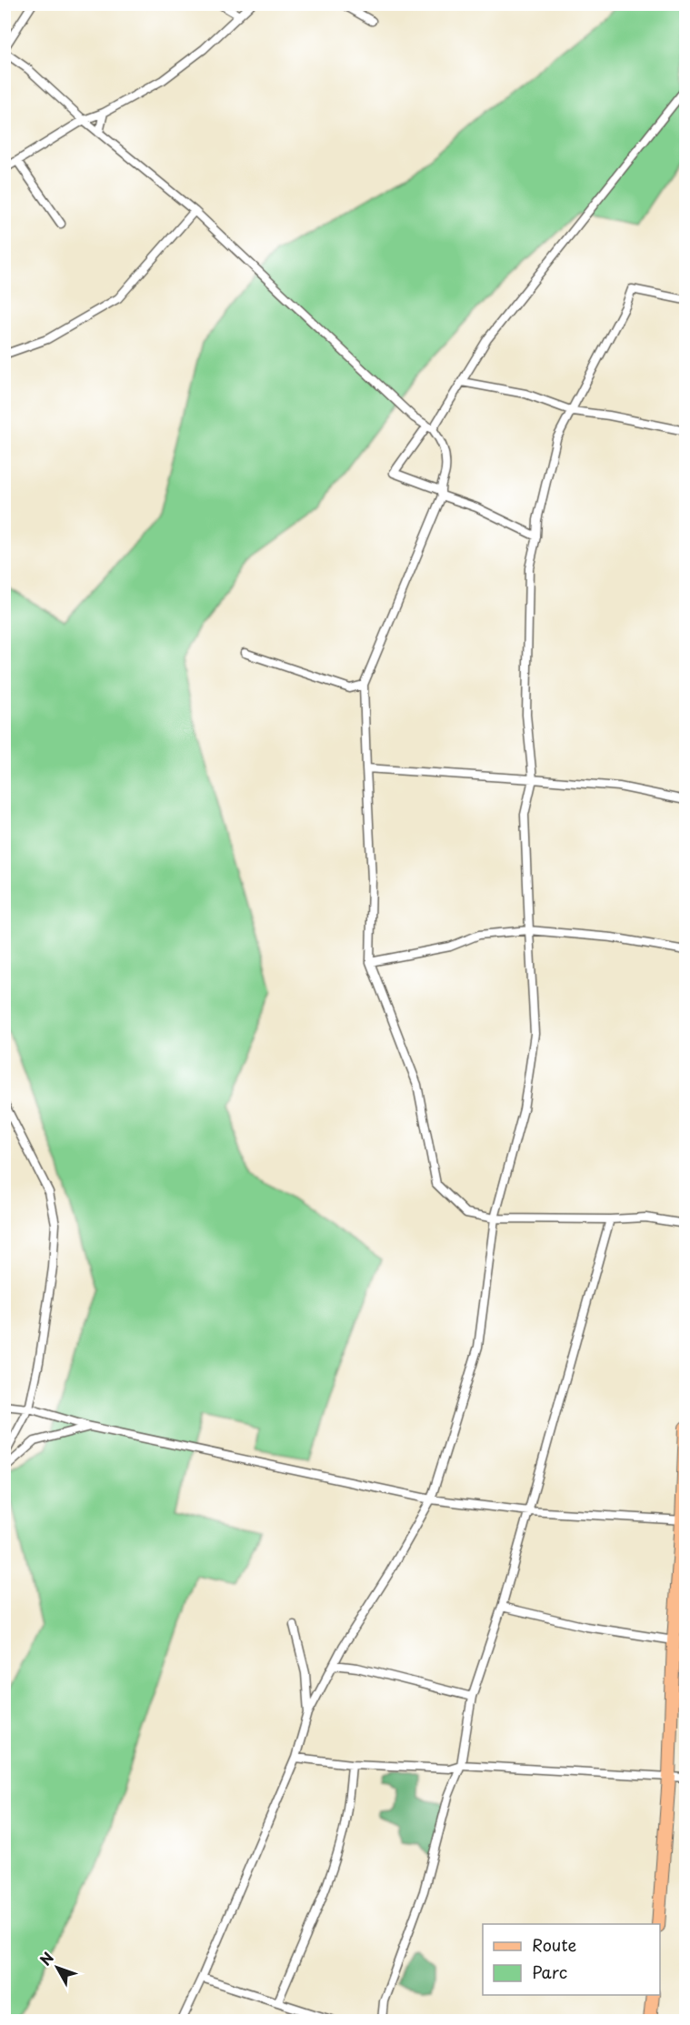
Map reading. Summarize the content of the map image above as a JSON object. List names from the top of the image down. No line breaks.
{"legend":["Route","Parc"],"north":"top left"}
